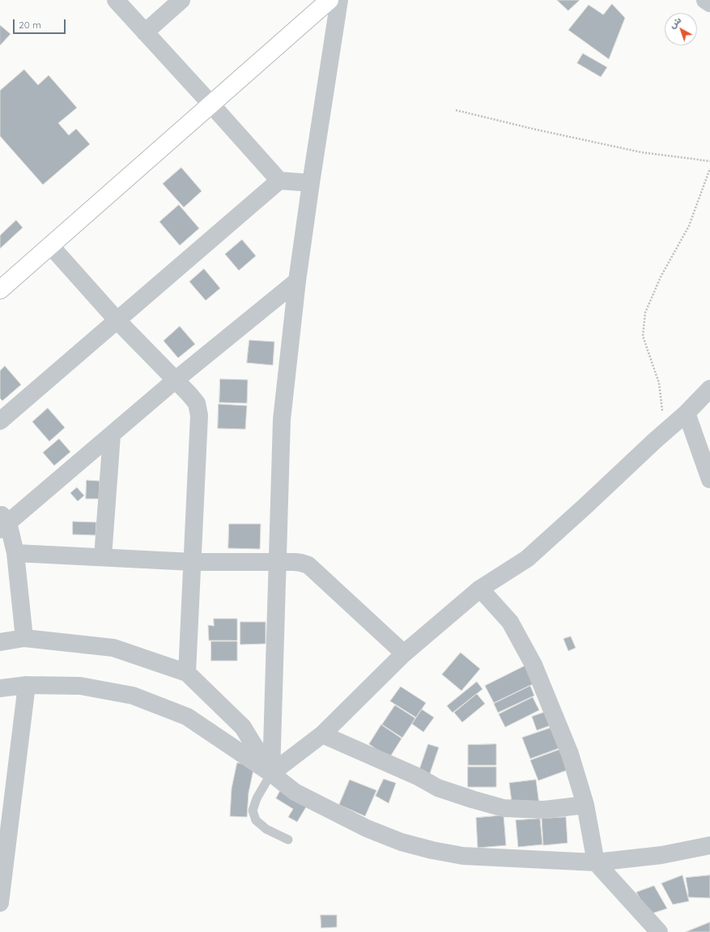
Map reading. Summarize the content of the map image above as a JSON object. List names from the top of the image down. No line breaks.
{"scale_bar":"20 m","north":"top left"}
